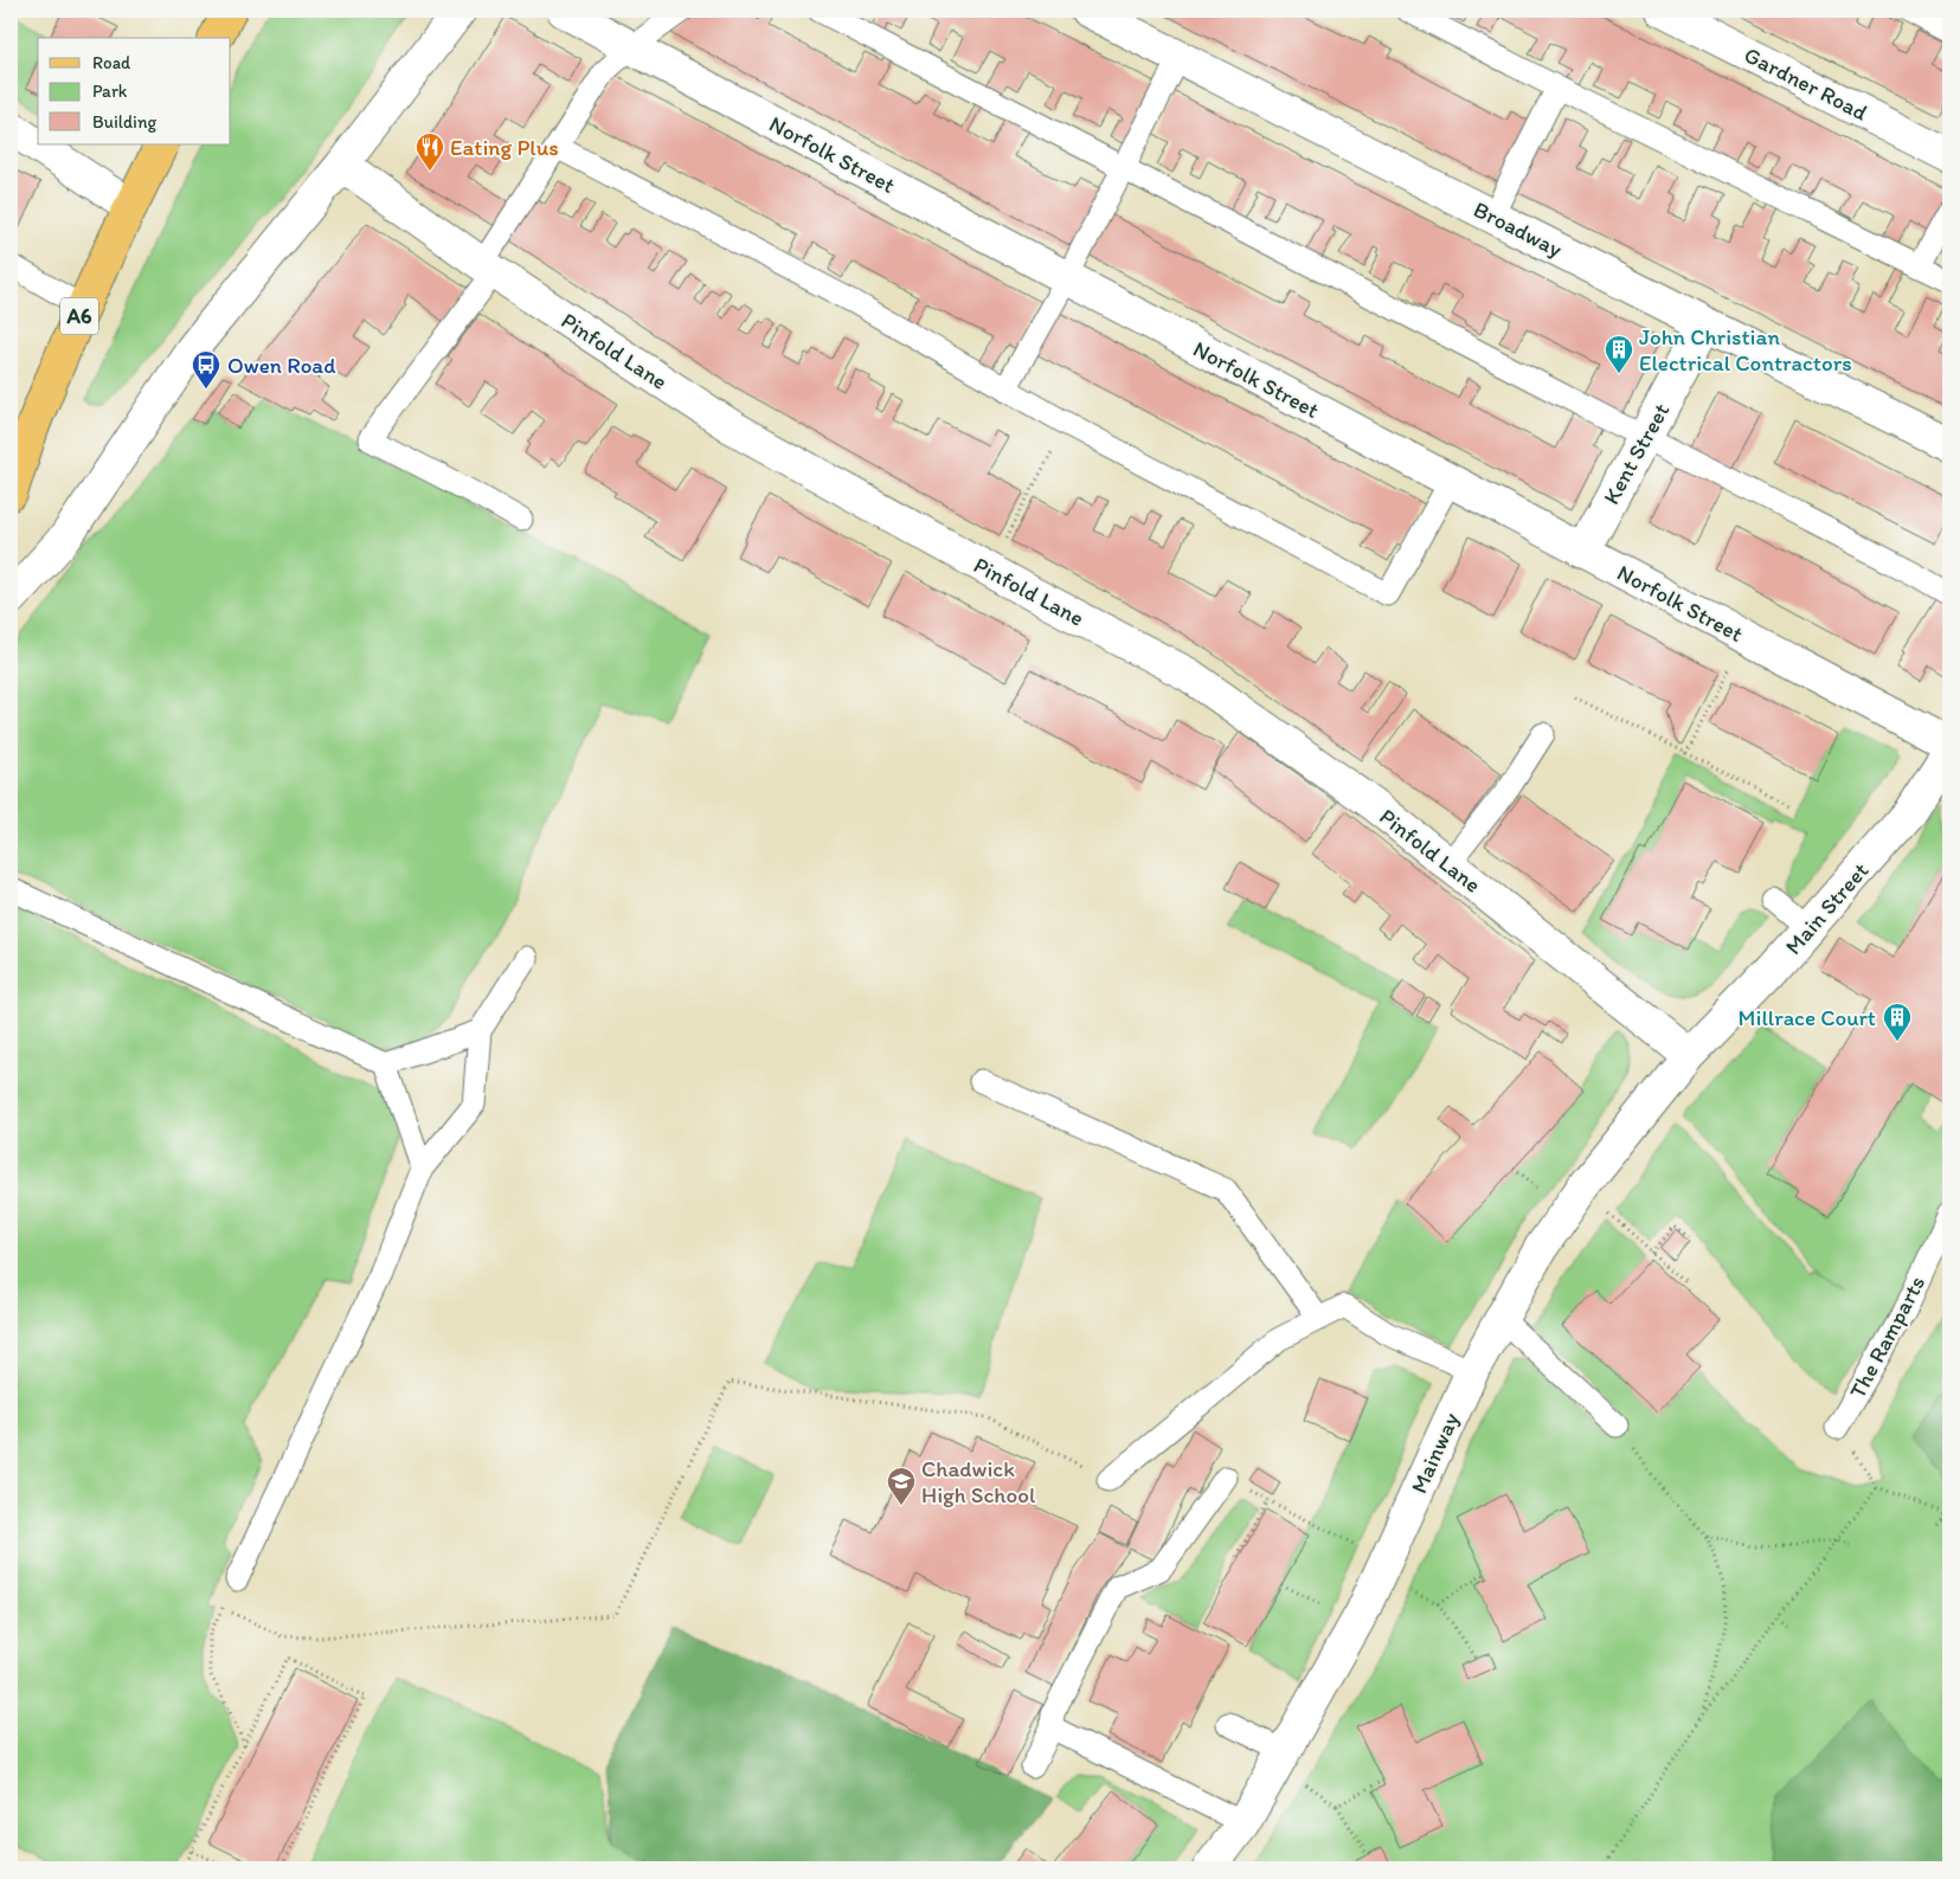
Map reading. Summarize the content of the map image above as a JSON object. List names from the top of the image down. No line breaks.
{"streets":{"main road":["A6"],"street":["Gardner Road","Norfolk Street","Broadway","Pinfold Lane","Kent Street","Main Street","Mainway"],"lane":["The Ramparts"]},"crossings":[["Norfolk Street","Kent Street"],["Broadway","Kent Street"],["Pinfold Lane","Main Street"],["Pinfold Lane","Mainway"],["Main Street","Mainway"]],"places":{"restaurant":["Eating Plus"],"building":["John Christian Electrical Contractors","Millrace Court"],"bus stop":["Owen Road"],"school or university":["Chadwick High School"]},"legend":["Road","Park","Building"]}
